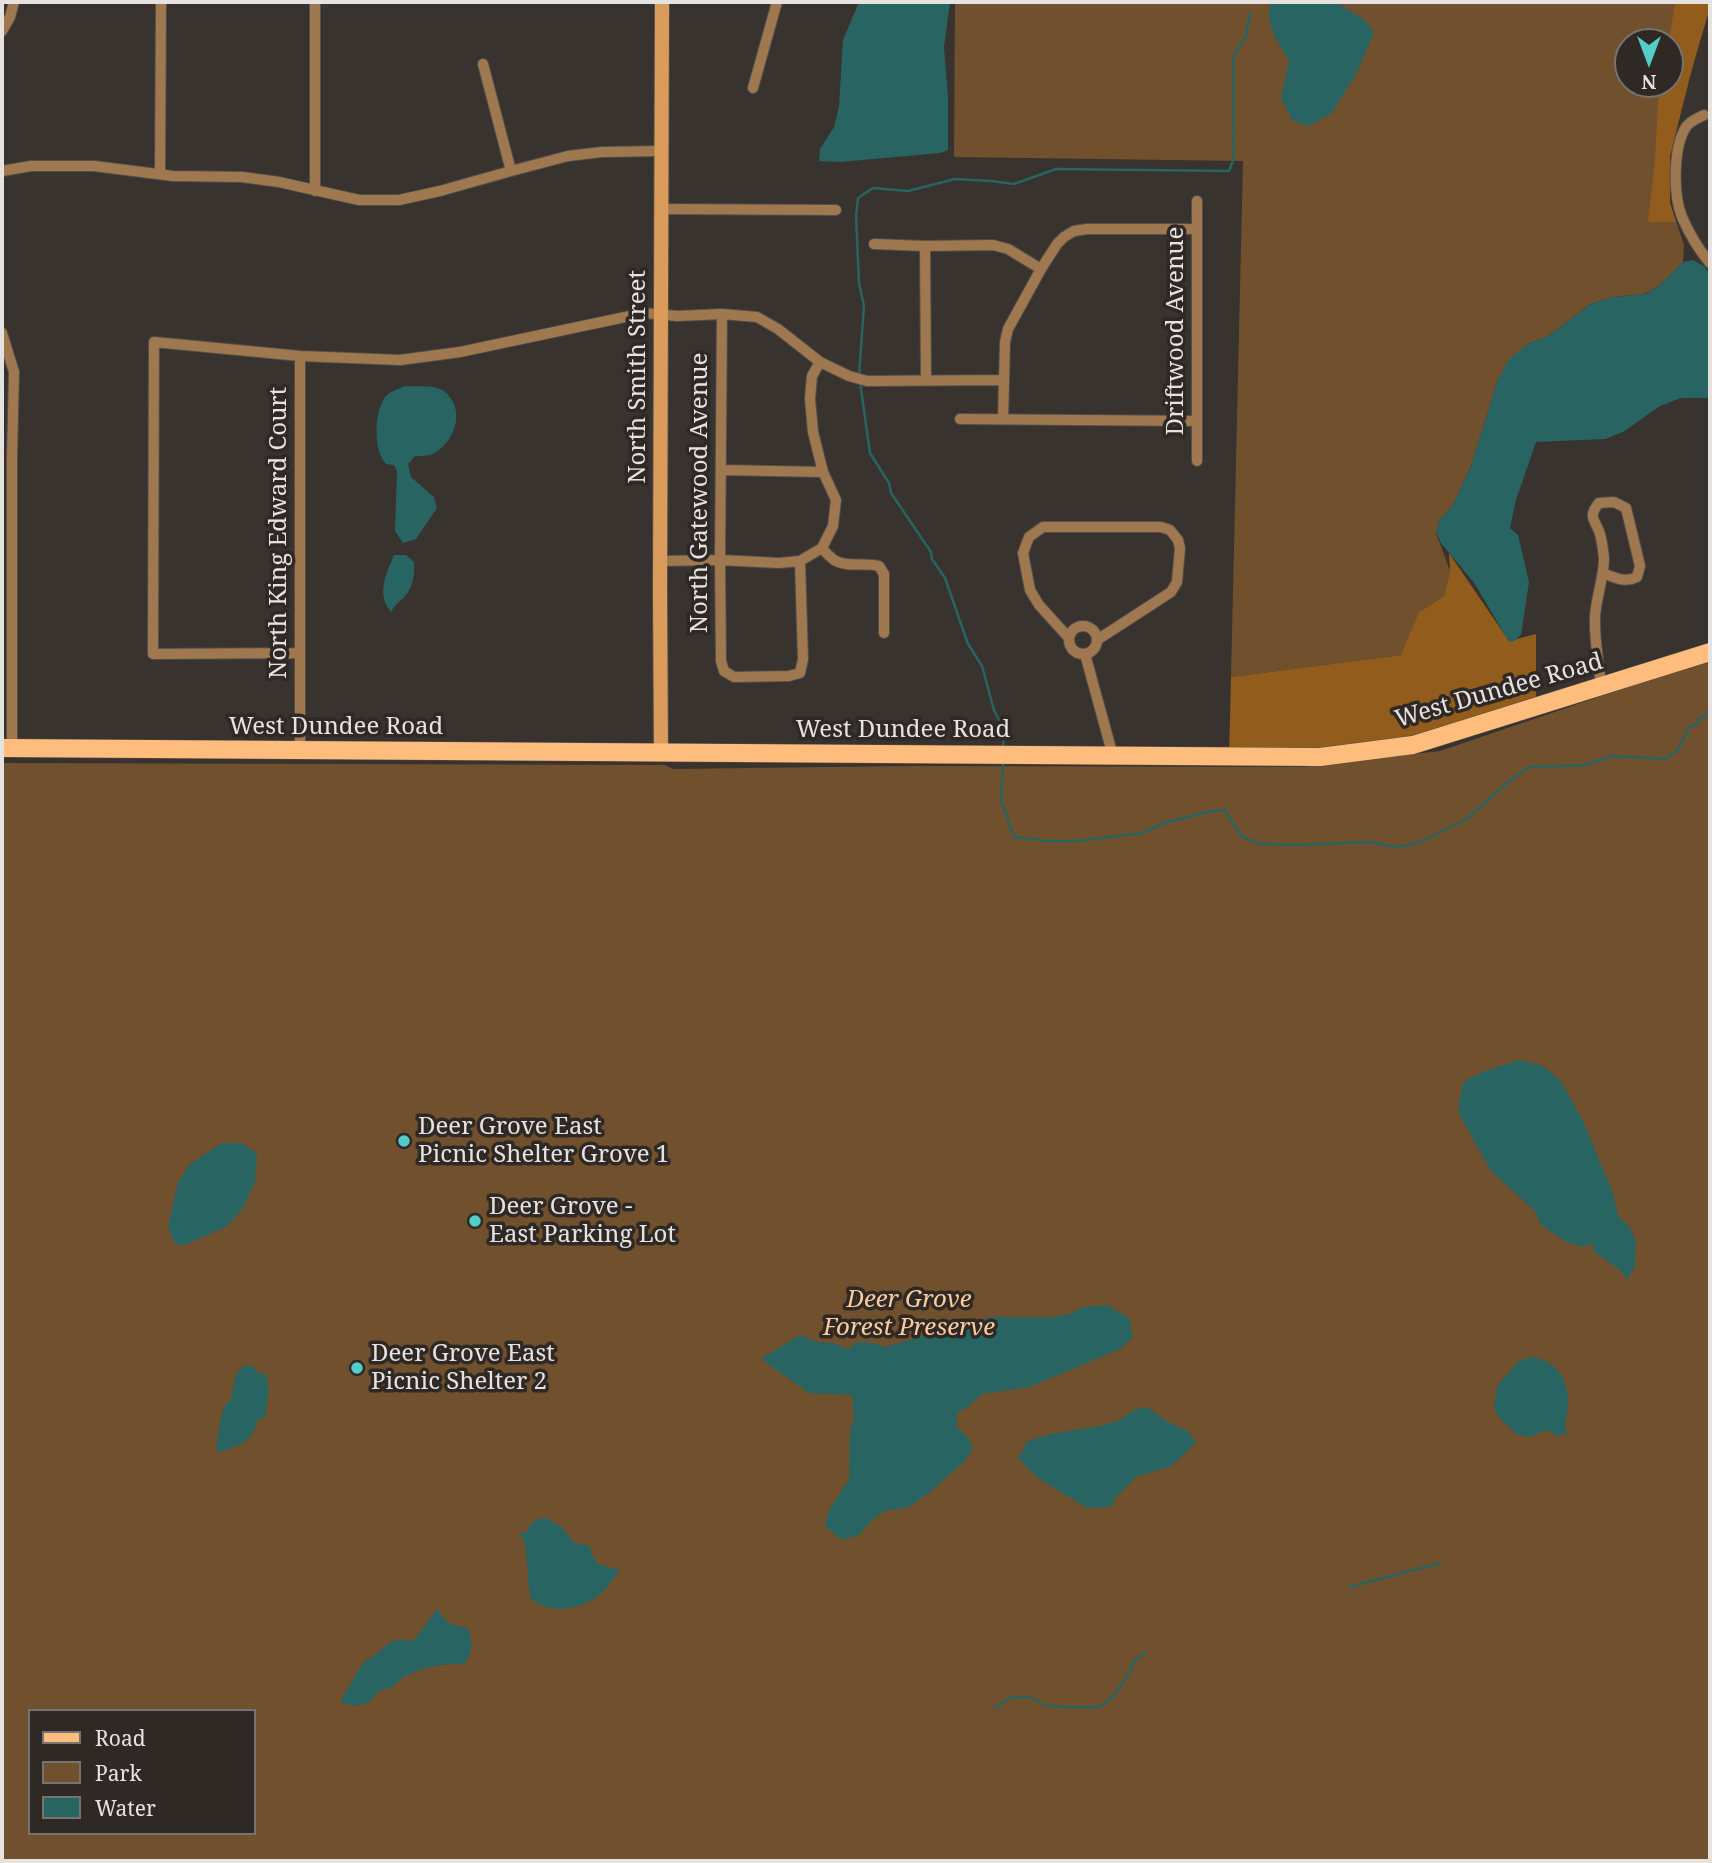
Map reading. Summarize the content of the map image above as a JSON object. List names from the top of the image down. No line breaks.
{"streets":{"main road":["West Dundee Road"],"street":["Driftwood Avenue","North Smith Street","North Gatewood Avenue","North King Edward Court"]},"crossings":[["North Smith Street","West Dundee Road"],["North King Edward Court","West Dundee Road"]],"parks":["Deer Grove Forest Preserve"],"places":["Deer Grove East Picnic Shelter Grove 1","Deer Grove - East Parking Lot","Deer Grove East Picnic Shelter 2"],"legend":["Road","Park","Water"],"north":"bottom"}
